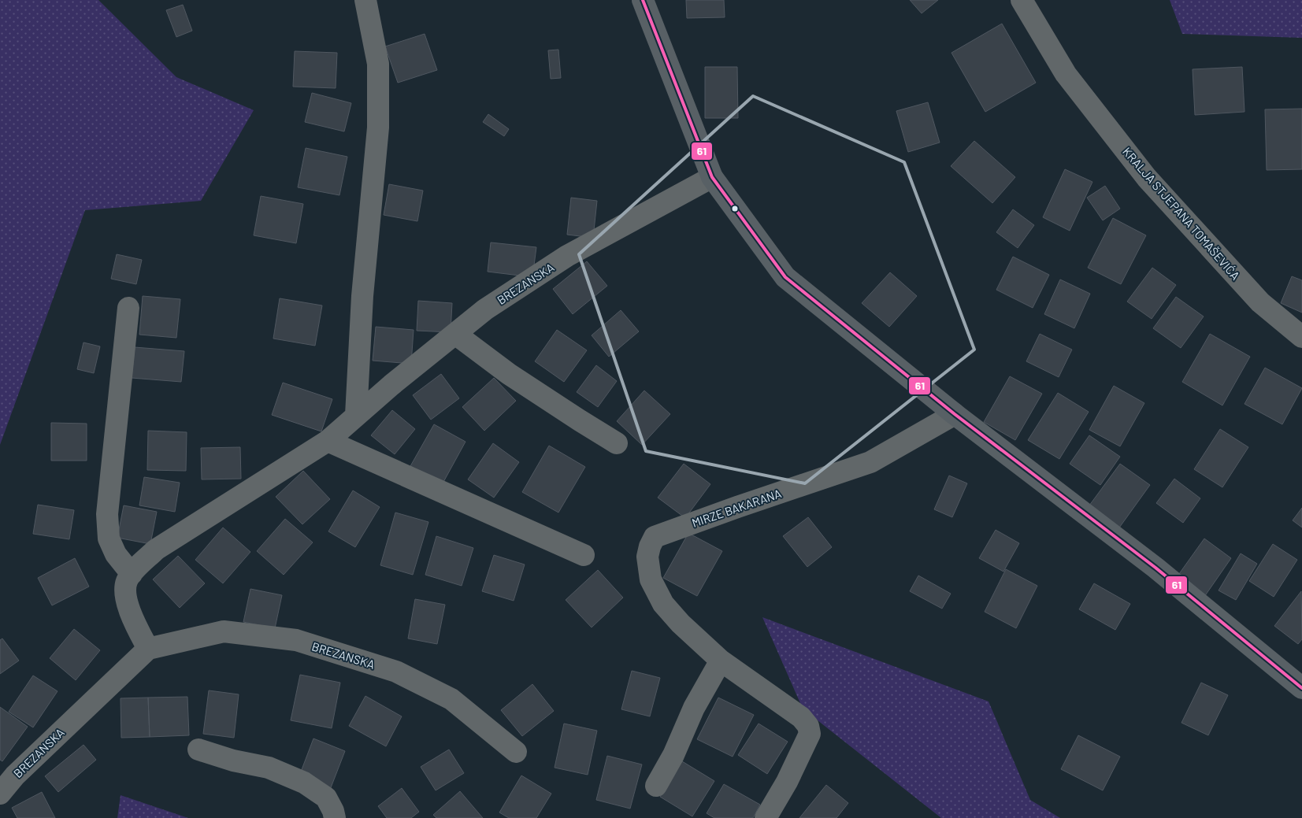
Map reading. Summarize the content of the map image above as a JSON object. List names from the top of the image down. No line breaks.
{"streets":{"street":["KRALJA STJEPANA TOMAŠEVIĆA","BREZANSKA","MIRZE BAKARANA"]},"lines":["transit line 61"]}
